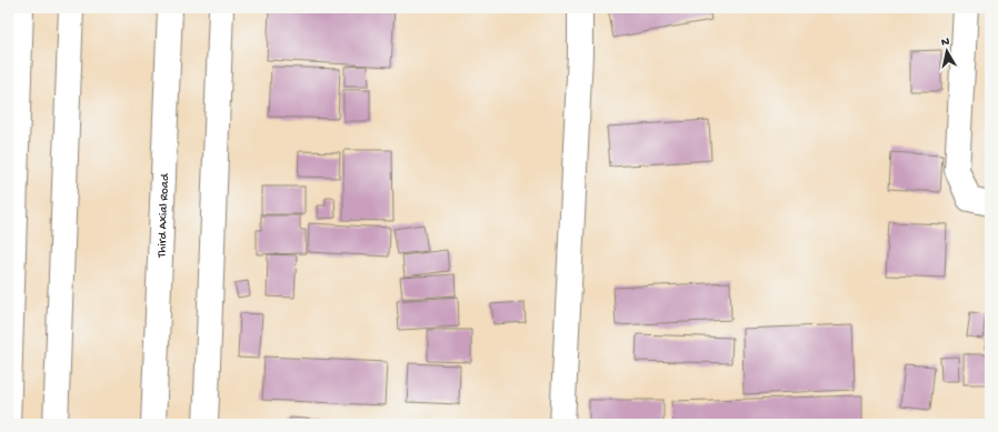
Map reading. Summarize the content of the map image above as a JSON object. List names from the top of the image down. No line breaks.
{"streets":{"main road":["Third Axial Road"]},"north":"top"}
